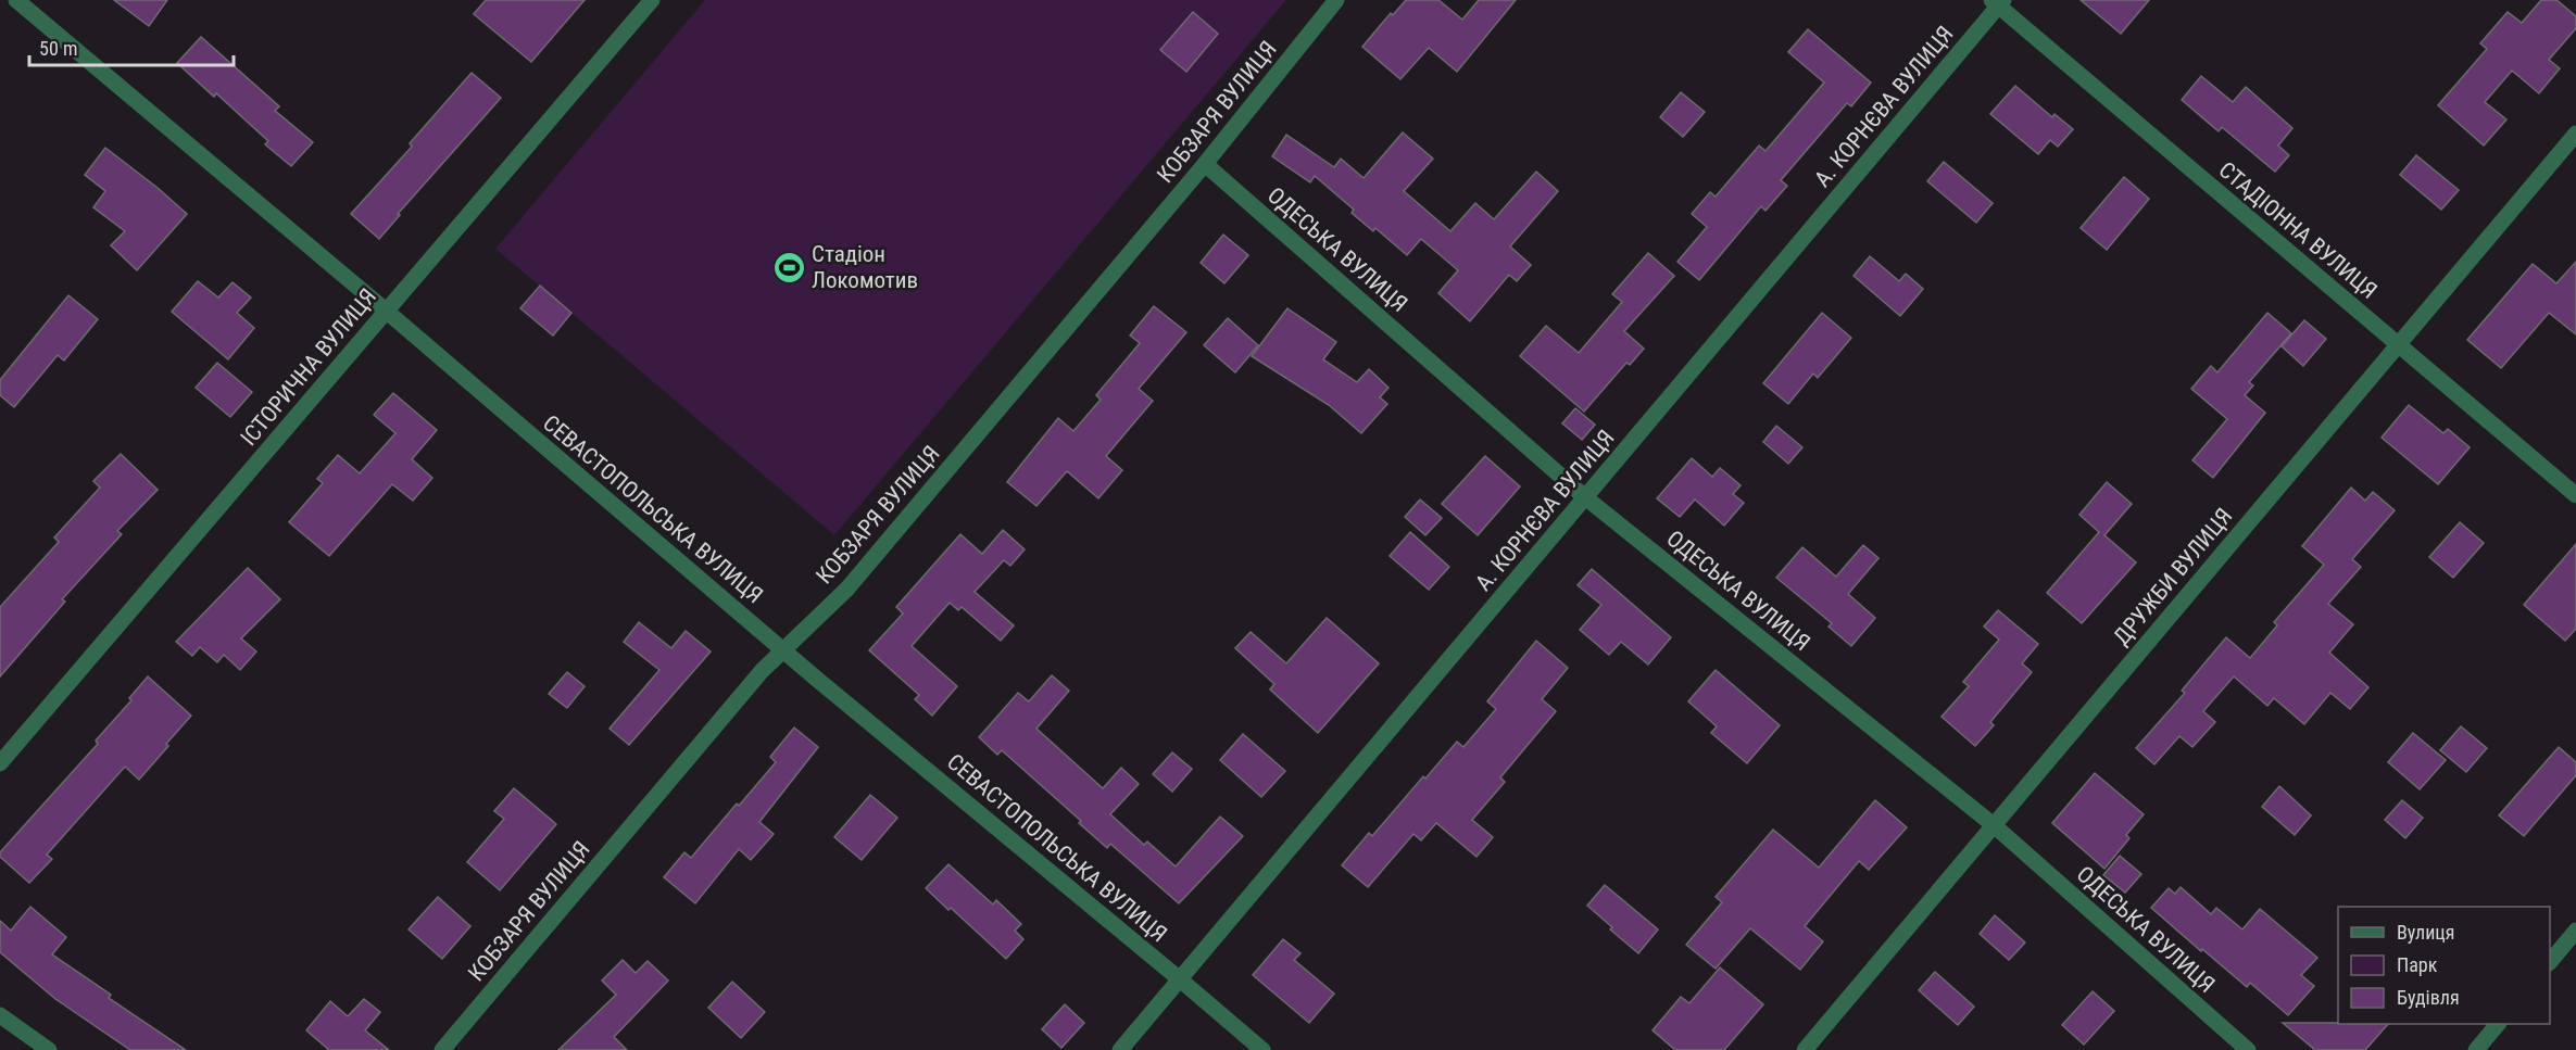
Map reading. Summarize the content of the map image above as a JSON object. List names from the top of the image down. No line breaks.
{"streets":{"street":["А. КОРНЄВА ВУЛИЦЯ","КОБЗАРЯ ВУЛИЦЯ","СТАДІОННА ВУЛИЦЯ","ОДЕСЬКА ВУЛИЦЯ","ІСТОРИЧНА ВУЛИЦЯ","СЕВАСТОПОЛЬСЬКА ВУЛИЦЯ","ДРУЖБИ ВУЛИЦЯ"]},"crossings":[["А. КОРНЄВА ВУЛИЦЯ","СТАДІОННА ВУЛИЦЯ"],["А. КОРНЄВА ВУЛИЦЯ","ОДЕСЬКА ВУЛИЦЯ"],["А. КОРНЄВА ВУЛИЦЯ","СЕВАСТОПОЛЬСЬКА ВУЛИЦЯ"],["КОБЗАРЯ ВУЛИЦЯ","ОДЕСЬКА ВУЛИЦЯ"],["КОБЗАРЯ ВУЛИЦЯ","СЕВАСТОПОЛЬСЬКА ВУЛИЦЯ"],["СТАДІОННА ВУЛИЦЯ","ДРУЖБИ ВУЛИЦЯ"],["ОДЕСЬКА ВУЛИЦЯ","ДРУЖБИ ВУЛИЦЯ"],["ІСТОРИЧНА ВУЛИЦЯ","СЕВАСТОПОЛЬСЬКА ВУЛИЦЯ"]],"places":{"sports":["Стадіон Локомотив"]},"legend":["Вулиця","Парк","Будівля"],"scale_bar":"50 m"}
